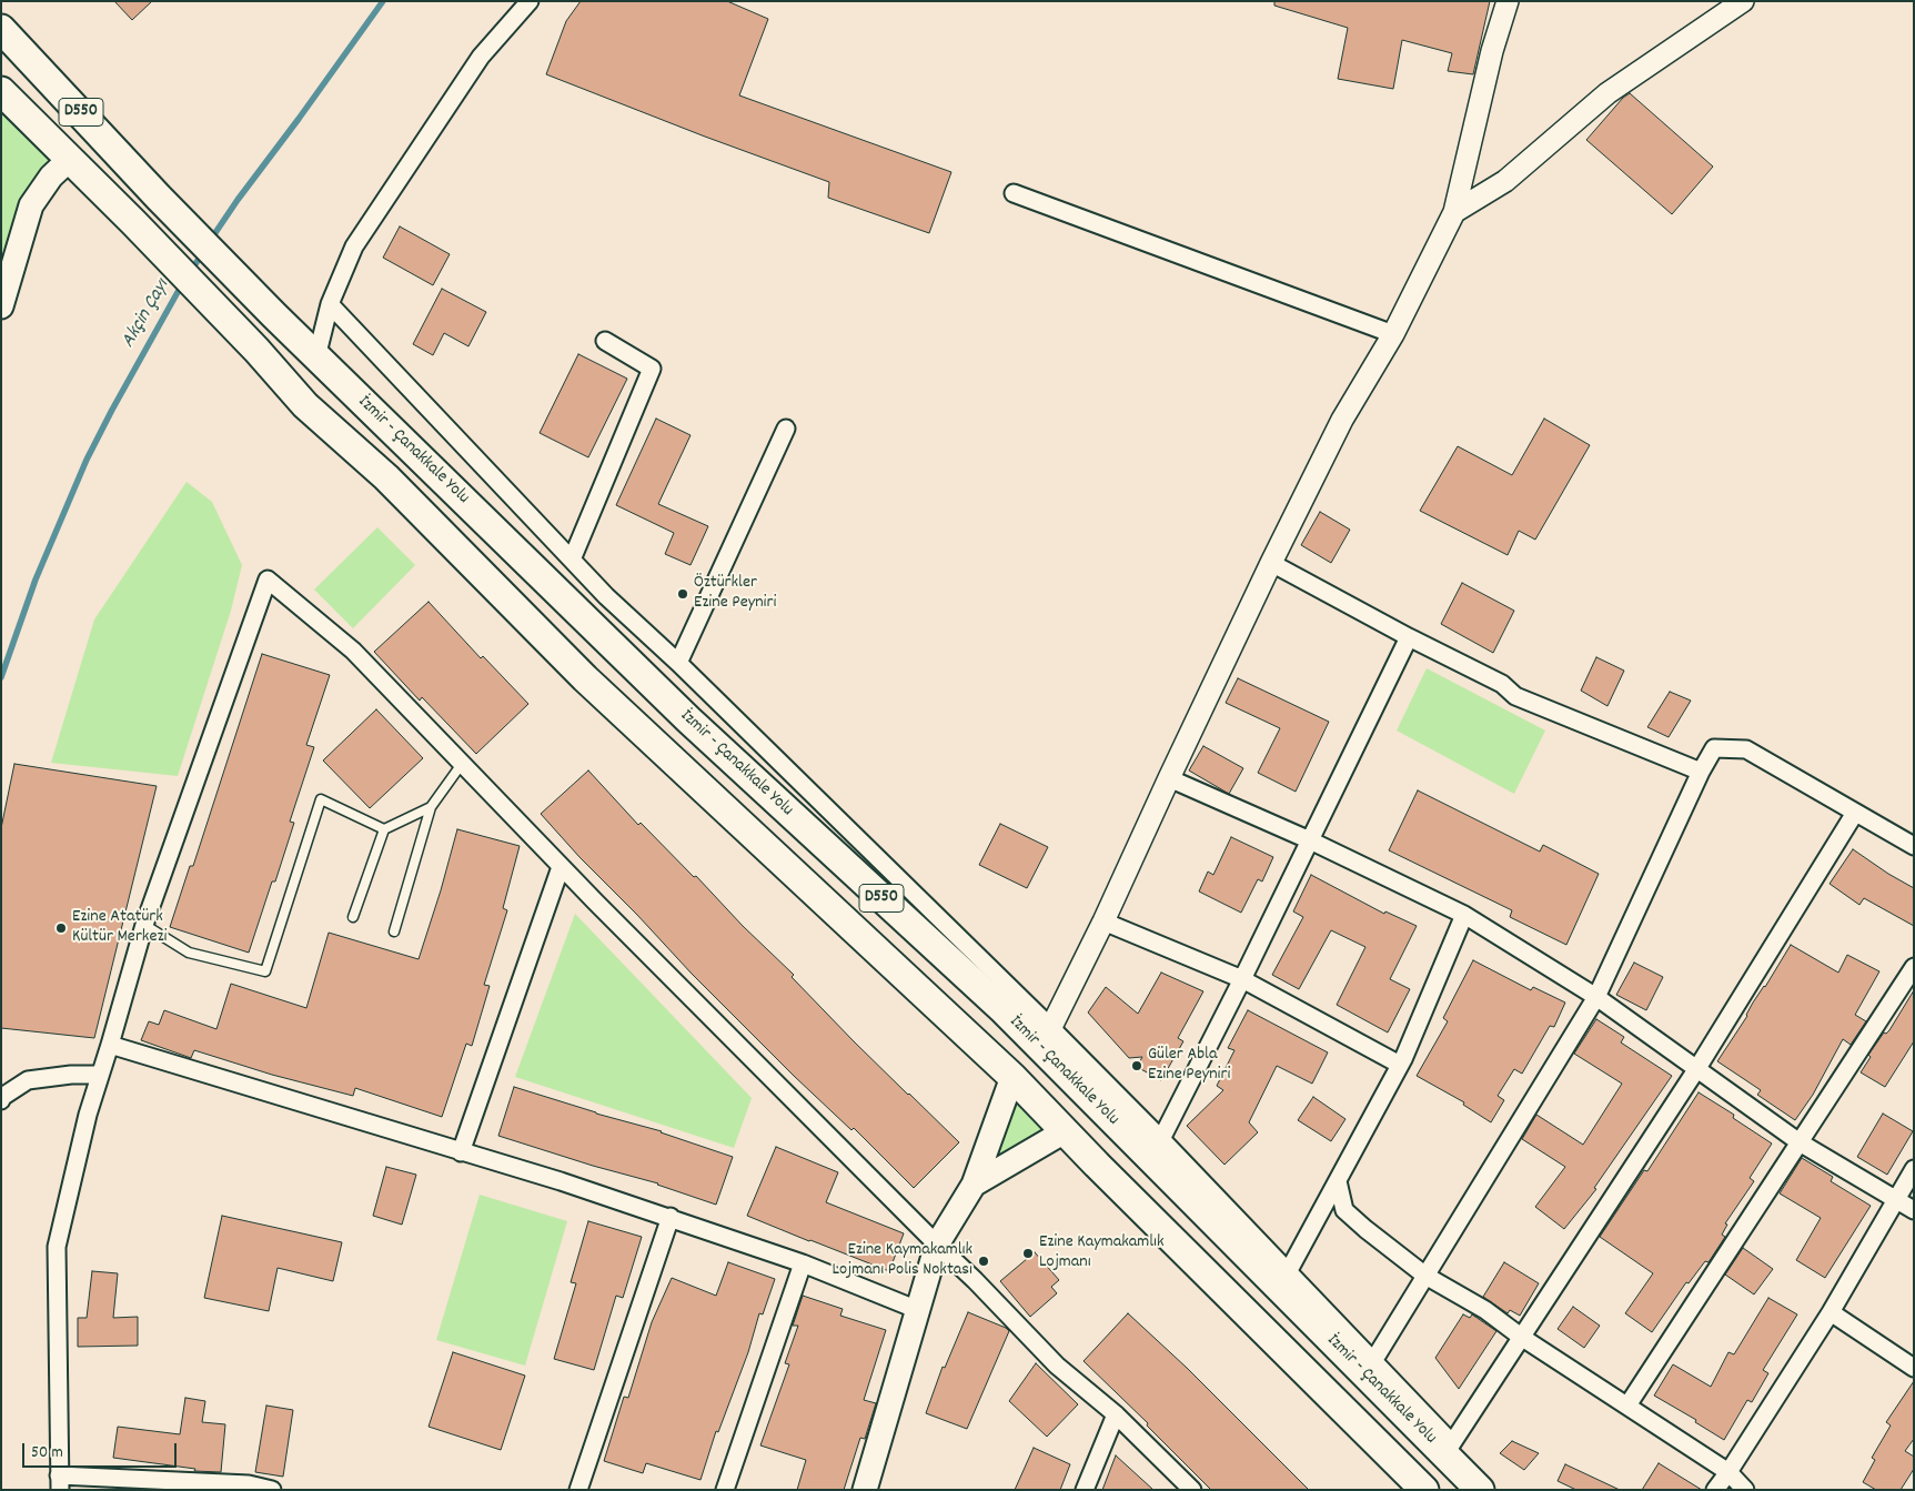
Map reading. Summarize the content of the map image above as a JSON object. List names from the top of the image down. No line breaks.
{"streets":{"highway":["D550","İzmir - Çanakkale Yolu"]},"water":["Akçin Çayı"],"places":["Öztürkler Ezine Peyniri","Ezine Atatürk Kültür Merkezi","Güler Abla Ezine Peyniri","Ezine Kaymakamlık Lojmanı","Ezine Kaymakamlık Lojmanı Polis Noktası"],"scale_bar":"50 m"}
